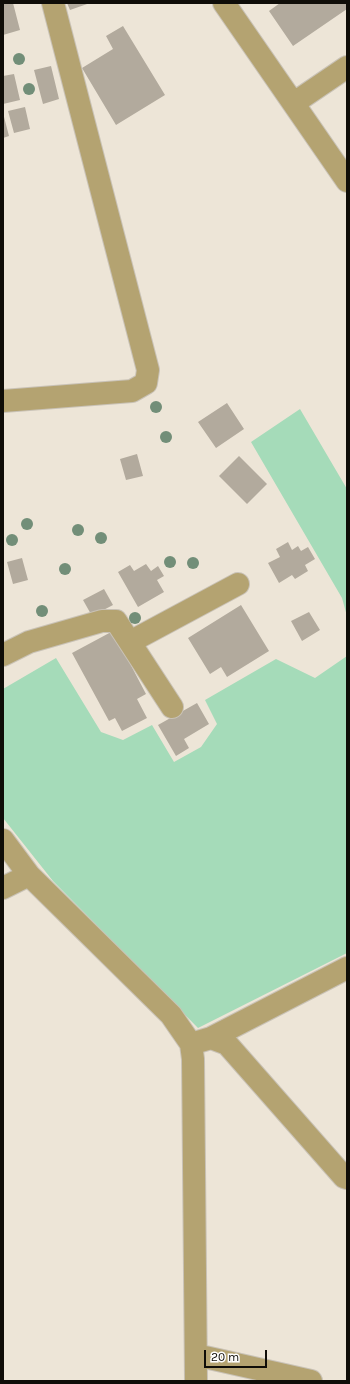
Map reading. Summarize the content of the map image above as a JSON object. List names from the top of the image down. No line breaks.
{"scale_bar":"20 m"}
